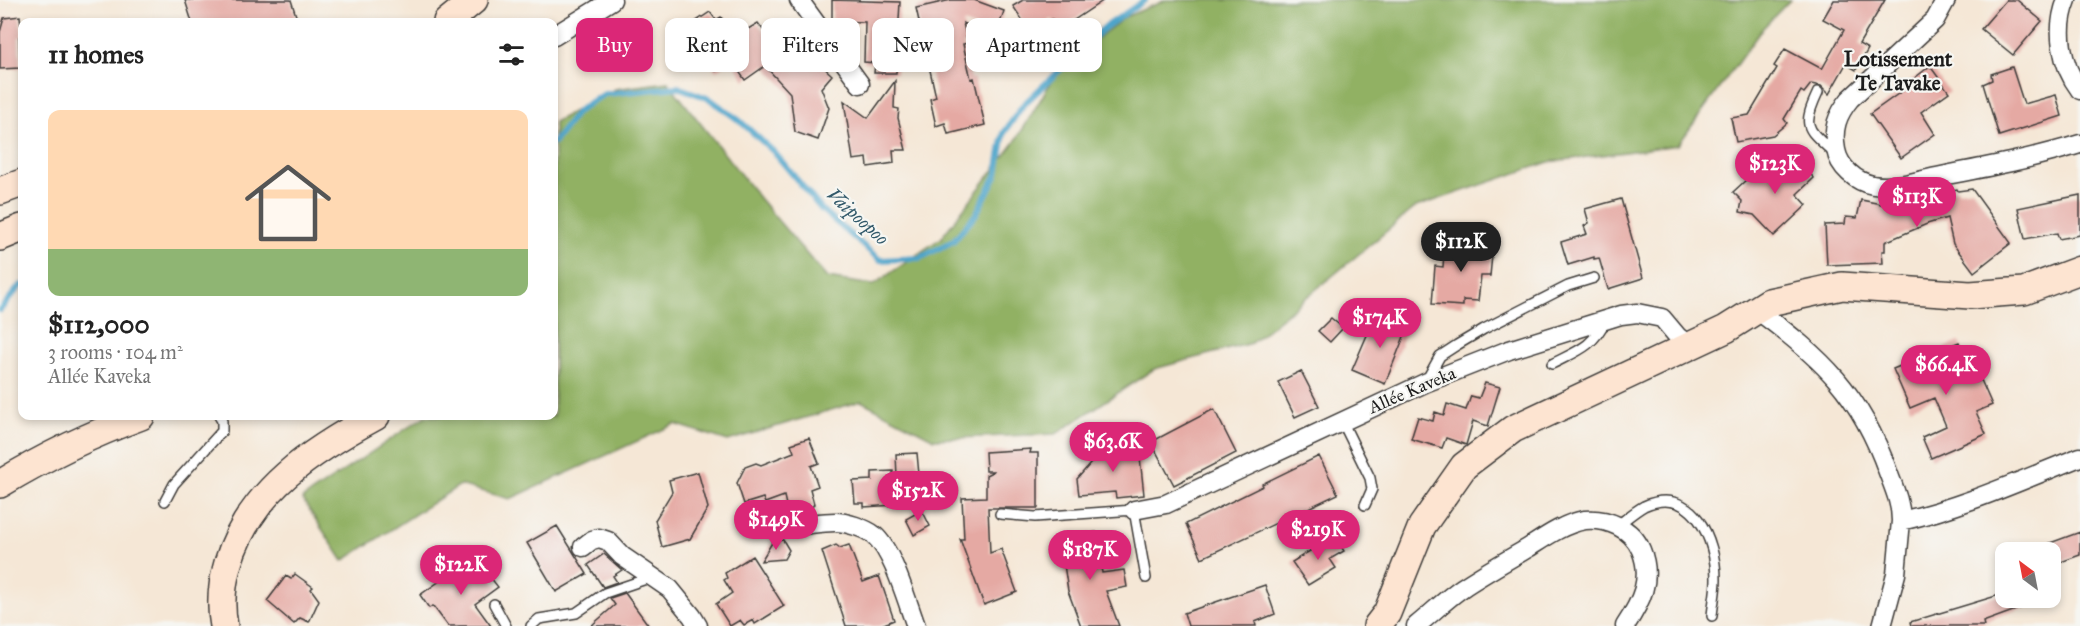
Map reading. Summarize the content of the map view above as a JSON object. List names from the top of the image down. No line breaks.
{"streets":{"street":["Allée Kaveka"]},"districts":["Lotissement Te Tavake"],"water":["Vaipoopoo"],"north":"top left","page":{"chip":["Buy","Rent","Filters","New","Apartment"],"heading":"11 homes","list":[{"name":"$112,000","note":"3 rooms · 104 m² · Allée Kaveka"}],"price":["$123K","$113K","$112K","$174K","$66.4K","$63.6K","$152K","$149K","$219K","$187K","$122K"]}}
